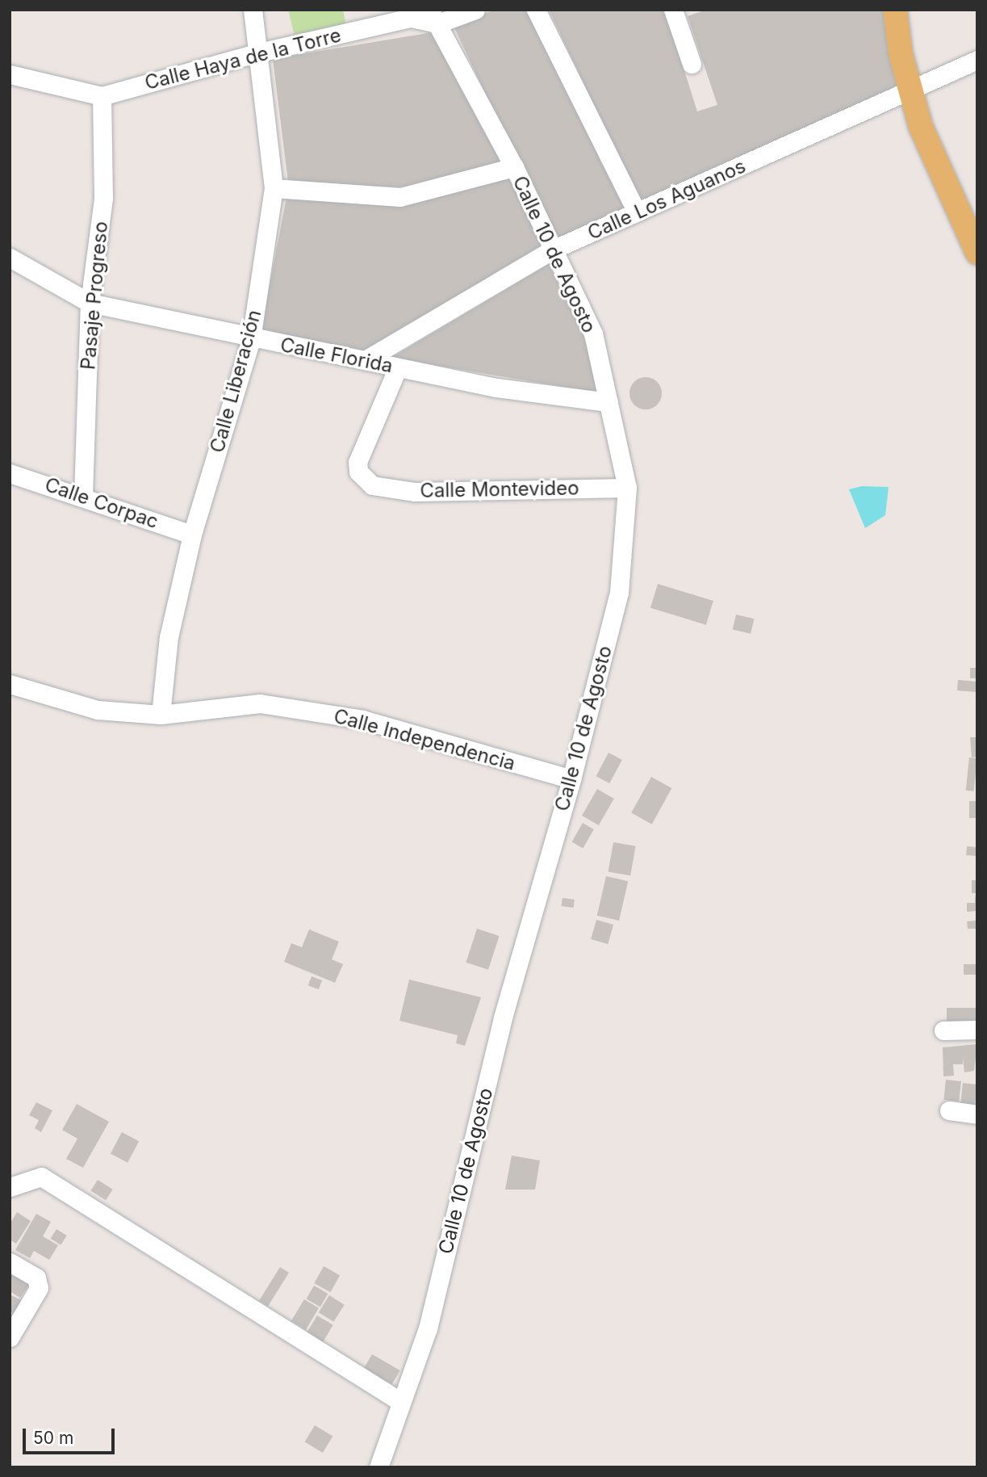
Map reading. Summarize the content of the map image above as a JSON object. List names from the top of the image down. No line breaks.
{"streets":{"street":["Calle Haya de la Torre","Calle Los Aguanos","Calle 10 de Agosto","Pasaje Progreso","Calle Florida","Calle Liberación","Calle Montevideo","Calle Corpac","Calle Independencia"]},"crossings":[["Calle Haya de la Torre","Calle 10 de Agosto"],["Calle Haya de la Torre","Pasaje Progreso"],["Calle Haya de la Torre","Calle Liberación"],["Calle Los Aguanos","Calle 10 de Agosto"],["Calle Los Aguanos","Calle Florida"],["Calle 10 de Agosto","Calle Florida"],["Calle 10 de Agosto","Calle Montevideo"],["Calle 10 de Agosto","Calle Independencia"],["Pasaje Progreso","Calle Florida"],["Pasaje Progreso","Calle Corpac"],["Calle Florida","Calle Liberación"],["Calle Florida","Calle Montevideo"],["Calle Liberación","Calle Corpac"],["Calle Liberación","Calle Independencia"]],"scale_bar":"50 m"}
